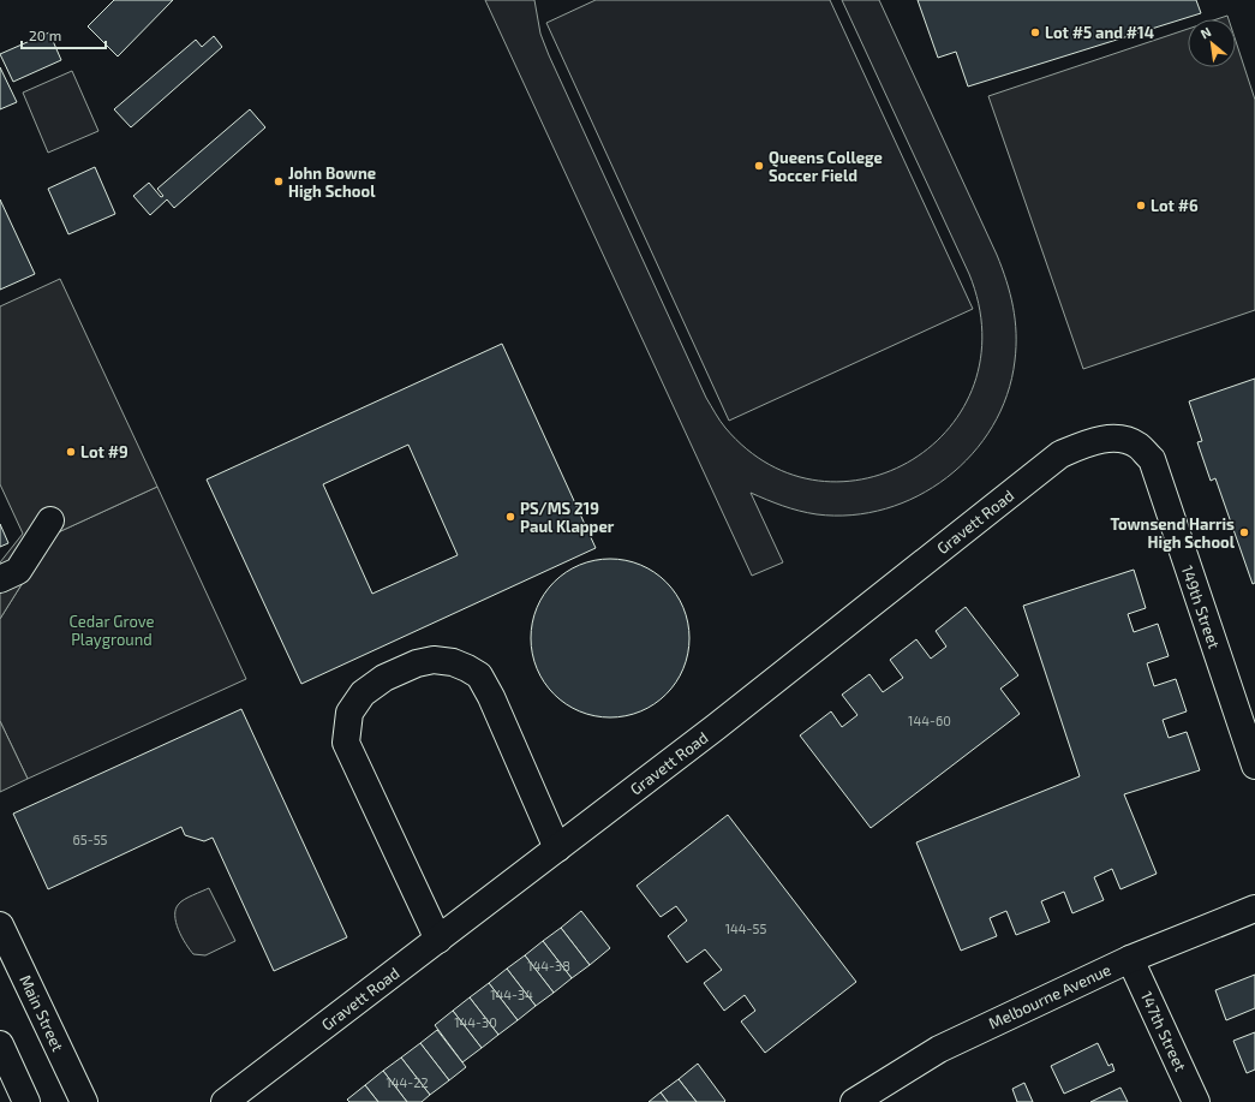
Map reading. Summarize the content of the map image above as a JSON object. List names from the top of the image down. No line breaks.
{"streets":{"street":["Gravett Road","149th Street","Melbourne Avenue","Main Street","147th Street"]},"crossings":[["Gravett Road","149th Street"],["Melbourne Avenue","147th Street"]],"parks":["Cedar Grove Playground"],"places":["Lot #5 and #14","Queens College Soccer Field","John Bowne High School","Lot #6","Lot #9","PS/MS 219 Paul Klapper","Townsend Harris High School"],"house_numbers":["144-60","65-55","144-55","144-38","144-34","144-30","144-22"],"scale_bar":"20 m","north":"top left"}
